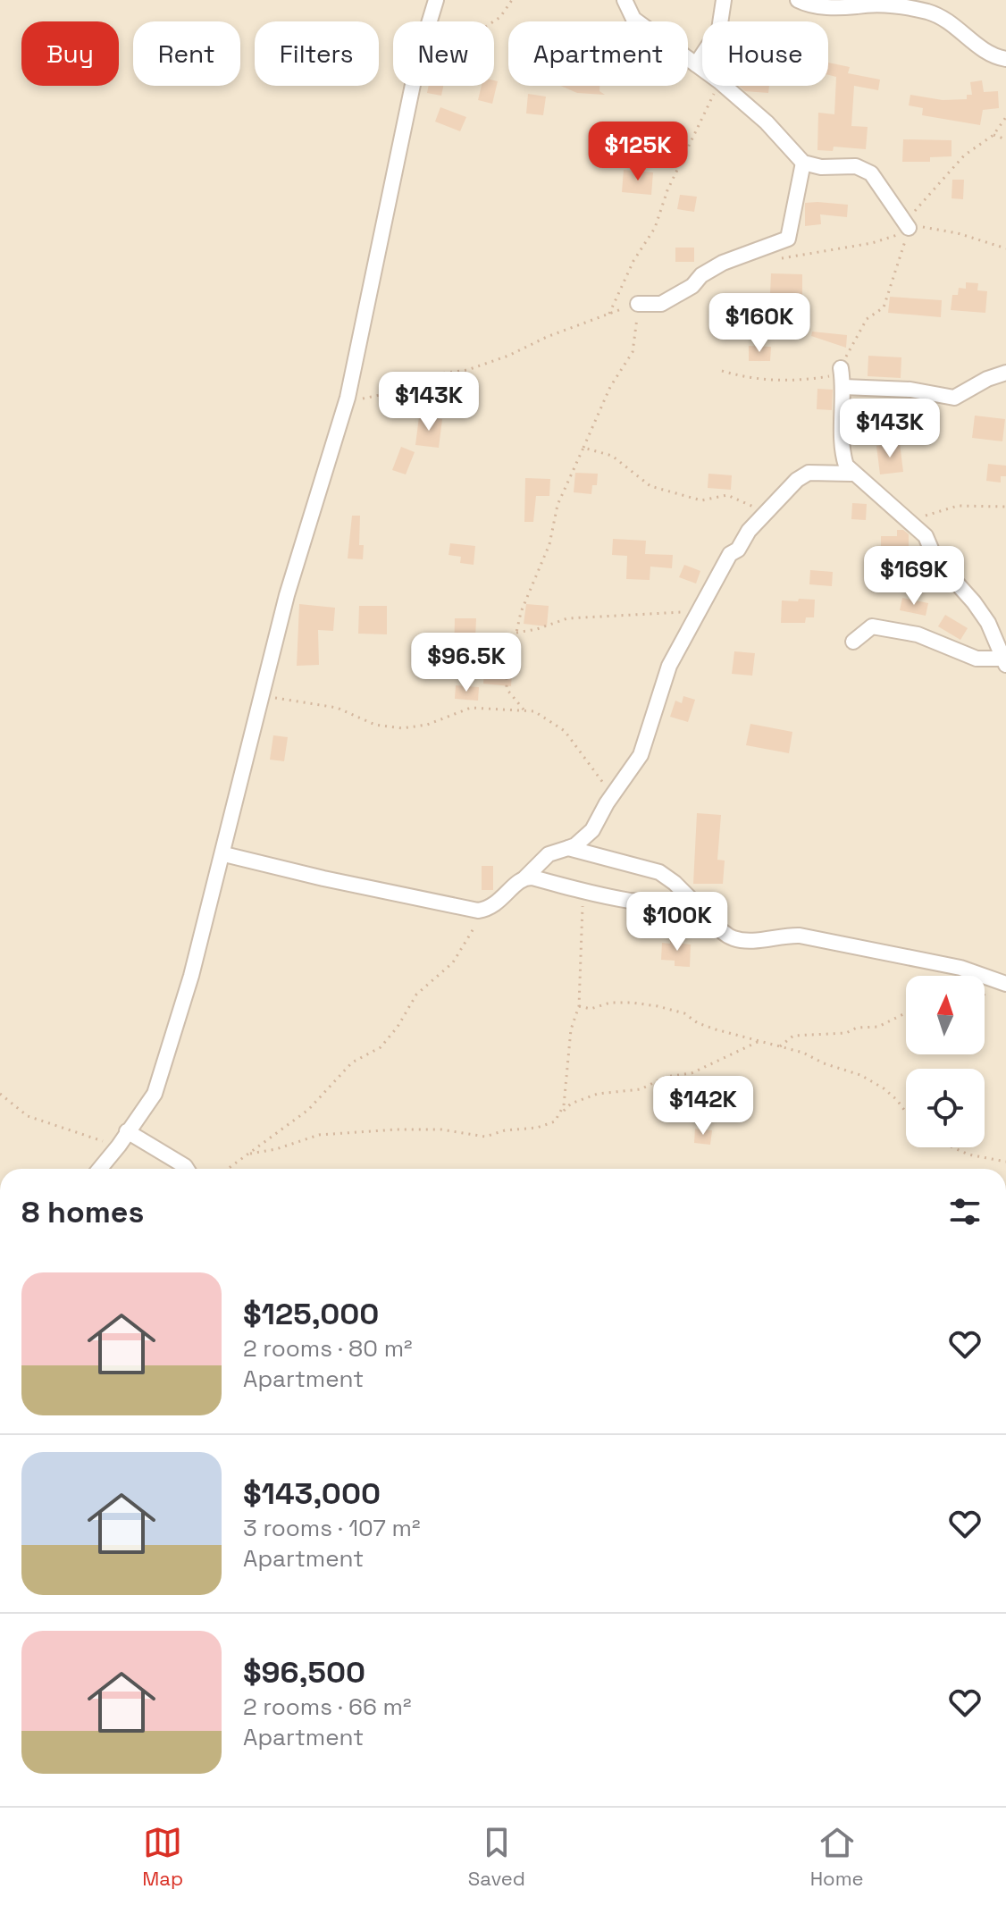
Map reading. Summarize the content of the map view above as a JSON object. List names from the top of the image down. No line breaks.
{"north":"top","page":{"chip":["Buy","Rent","Filters","New","Apartment","House"],"price":["$125K","$160K","$143K","$143K","$169K","$96.5K","$100K","$142K"],"heading":"8 homes","list":[{"name":"$125,000","note":"2 rooms · 80 m² · Apartment"},{"name":"$143,000","note":"3 rooms · 107 m² · Apartment"},{"name":"$96,500","note":"2 rooms · 66 m² · Apartment"}],"tabs":["Map","Saved","Home"]}}
